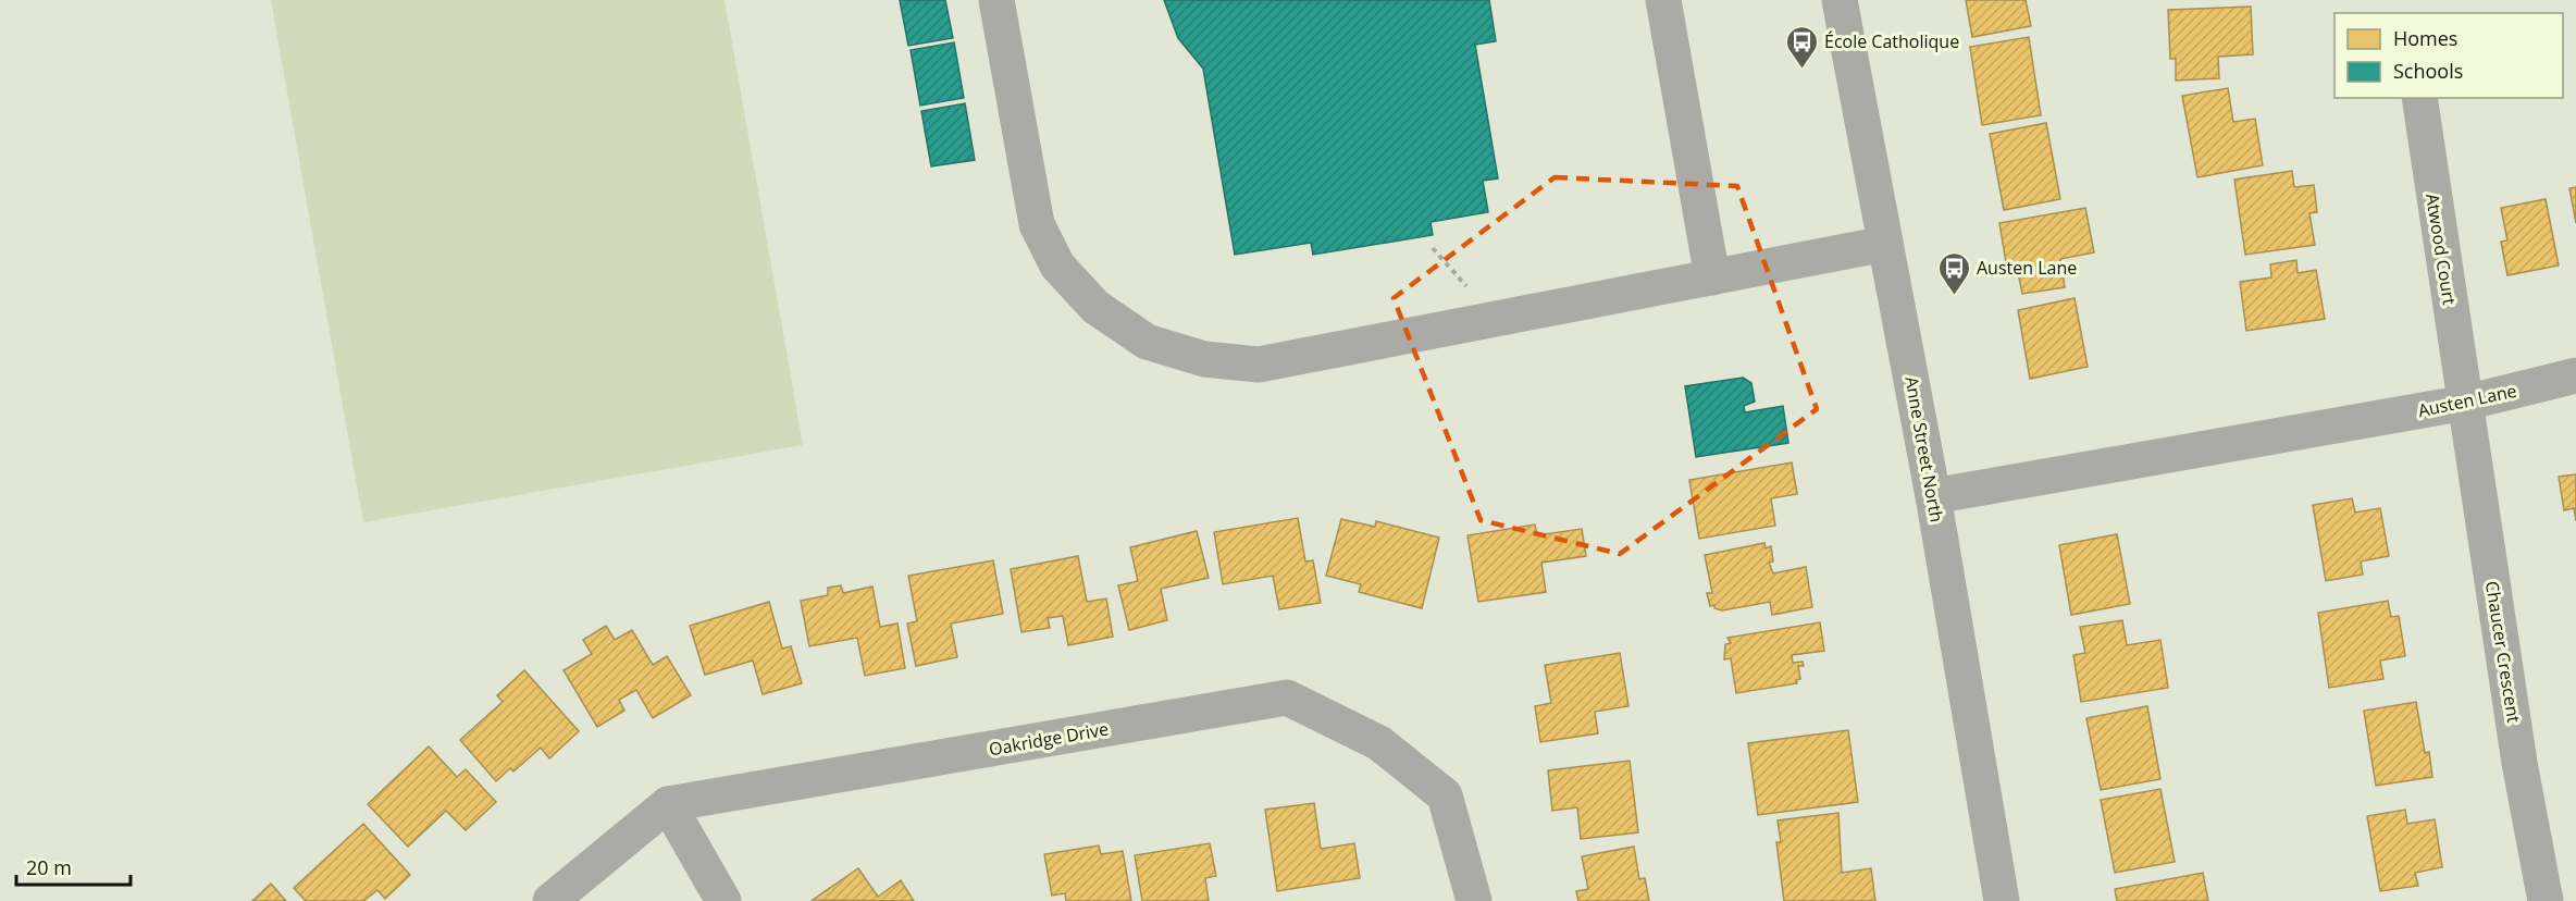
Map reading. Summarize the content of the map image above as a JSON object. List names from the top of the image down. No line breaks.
{"streets":{"street":["Atwood Court","Austen Lane","Anne Street North","Chaucer Crescent","Oakridge Drive"]},"crossings":[["Atwood Court","Austen Lane"],["Atwood Court","Chaucer Crescent"],["Austen Lane","Anne Street North"],["Austen Lane","Chaucer Crescent"]],"places":{"bus stop":["École Catholique","Austen Lane"]},"legend":["Homes","Schools"],"scale_bar":"20 m"}
